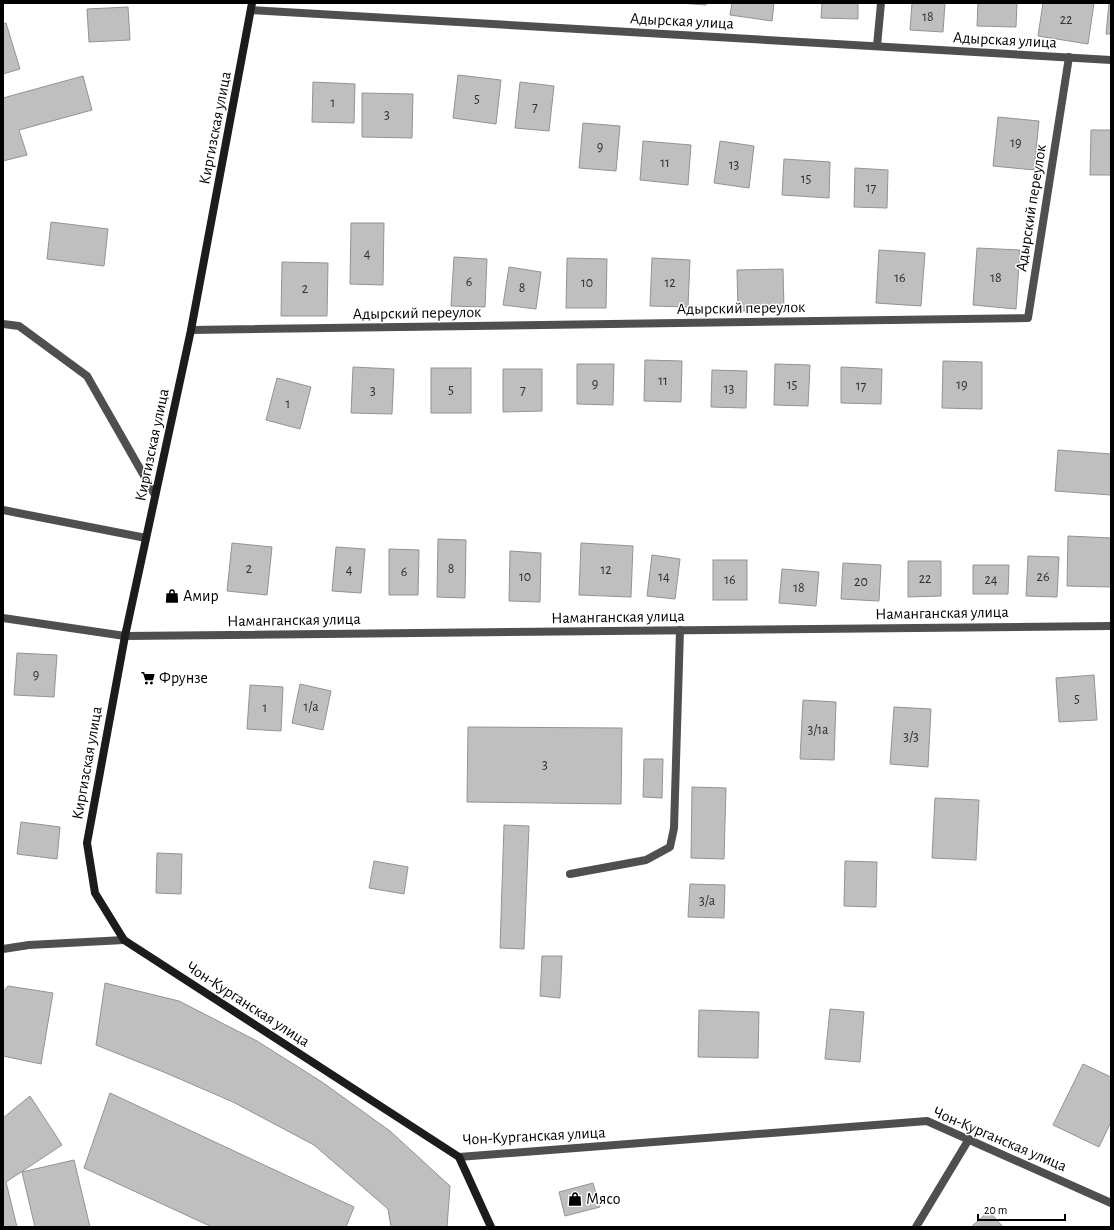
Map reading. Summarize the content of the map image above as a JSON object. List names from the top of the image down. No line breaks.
{"streets":{"street":["Адырская улица","Киргизская улица","Адырский переулок","Наманганская улица","Чон-Курганская улица"]},"crossings":[["Адырская улица","Киргизская улица"],["Адырская улица","Адырский переулок"],["Киргизская улица","Адырский переулок"],["Киргизская улица","Наманганская улица"],["Киргизская улица","Чон-Курганская улица"]],"places":{"shop":["Амир","Мясо"],"supermarket":["Фрунзе"]},"house_numbers":["18","22","5","1","7","3","19","9","11","13","15","17","4","16","18","6","10","12","8","2","11","9","15","19","17","13","5","7","3","1","2","8","4","12","6","10","14","26","22","16","24","20","18","9","5","1/а","1","3/1а","3/3","3","3/а"],"scale_bar":"20 m"}
